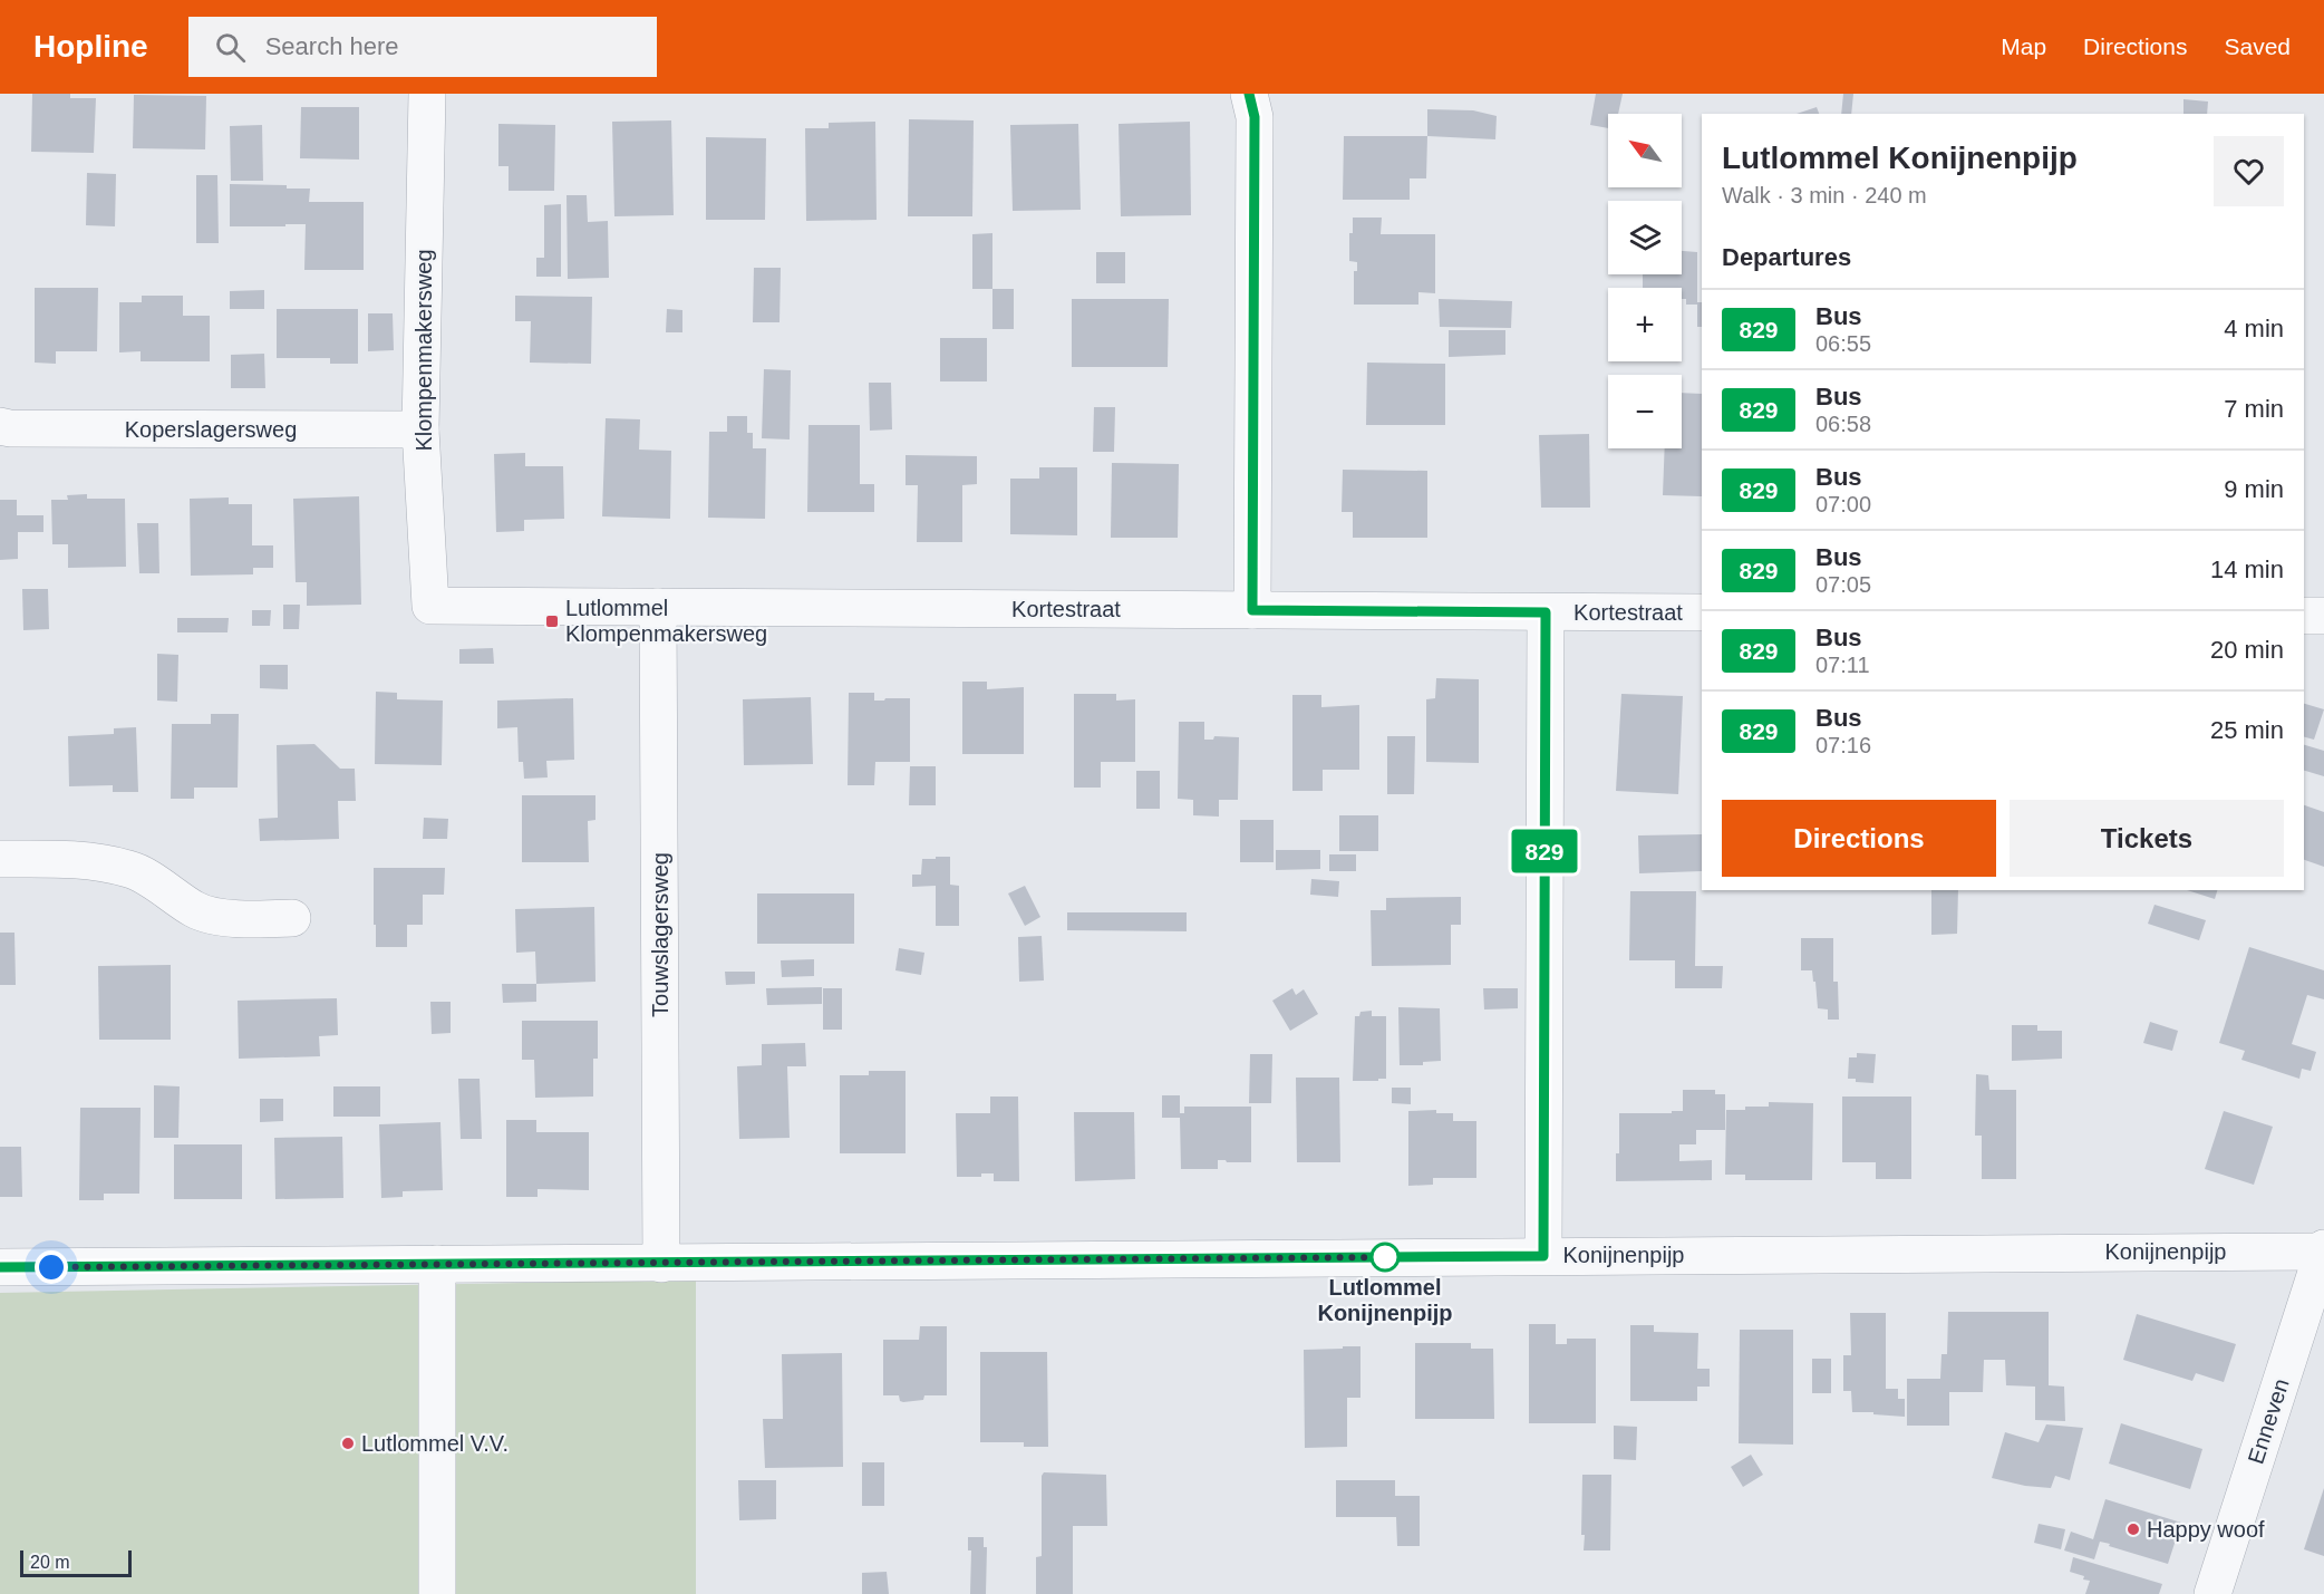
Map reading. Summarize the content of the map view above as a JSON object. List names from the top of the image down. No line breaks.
{"streets":{"street":["Klompenmakersweg","Koperslagersweg","Kortestraat","Touwslagersweg","Konijnenpijp","Enneven"]},"crossings":[["Klompenmakersweg","Koperslagersweg"],["Klompenmakersweg","Kortestraat"],["Kortestraat","Touwslagersweg"],["Touwslagersweg","Konijnenpijp"],["Konijnenpijp","Enneven"]],"places":{"transit":["Lutlommel Klompenmakersweg"],"other":["Lutlommel Konijnenpijp","Lutlommel V.V.","Happy woof"]},"lines":["bus line 829"],"scale_bar":"20 m","north":"top left","page":{"header":"Hopline","search":"Search here","nav":["Map","Directions","Saved"],"on_map":"829","map_buttons":["+","−"],"heading":[["Lutlommel Konijnenpijp","Walk · 3 min · 240 m"],"Departures"],"list":[{"mark":"829","name":"Bus","note":"06:55","value":"4 min"},{"mark":"829","name":"Bus","note":"06:58","value":"7 min"},{"mark":"829","name":"Bus","note":"07:00","value":"9 min"},{"mark":"829","name":"Bus","note":"07:05","value":"14 min"},{"mark":"829","name":"Bus","note":"07:11","value":"20 min"},{"mark":"829","name":"Bus","note":"07:16","value":"25 min"}],"buttons":["Directions","Tickets"],"scale":"20 m"}}
